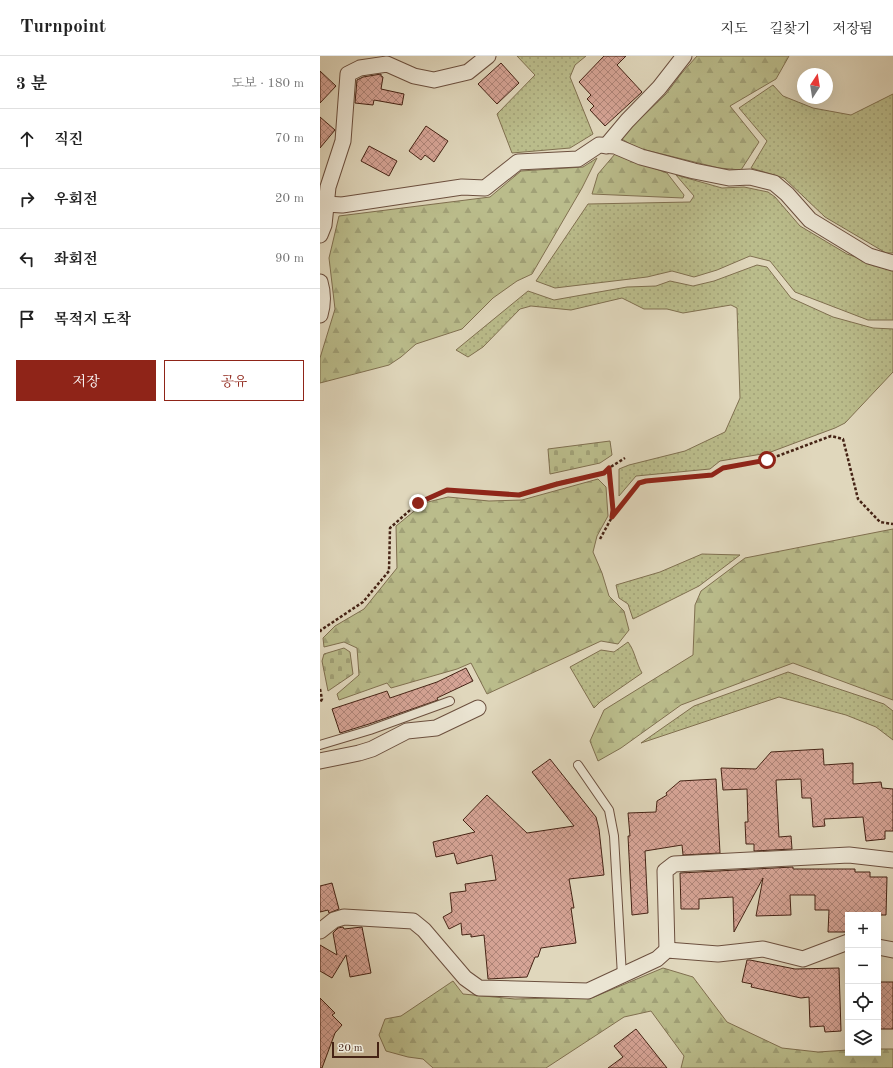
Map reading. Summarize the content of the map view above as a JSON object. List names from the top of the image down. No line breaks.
{"scale_bar":"20 m","north":"top","page":{"header":"Turnpoint","nav":["지도","길찾기","저장됨"],"heading":["3 분","도보 · 180 m"],"list":[["직진","70 m"],["우회전","20 m"],["좌회전","90 m"],"목적지 도착"],"buttons":["저장","공유"],"map_buttons":["+","−"],"scale":"20 m"}}
